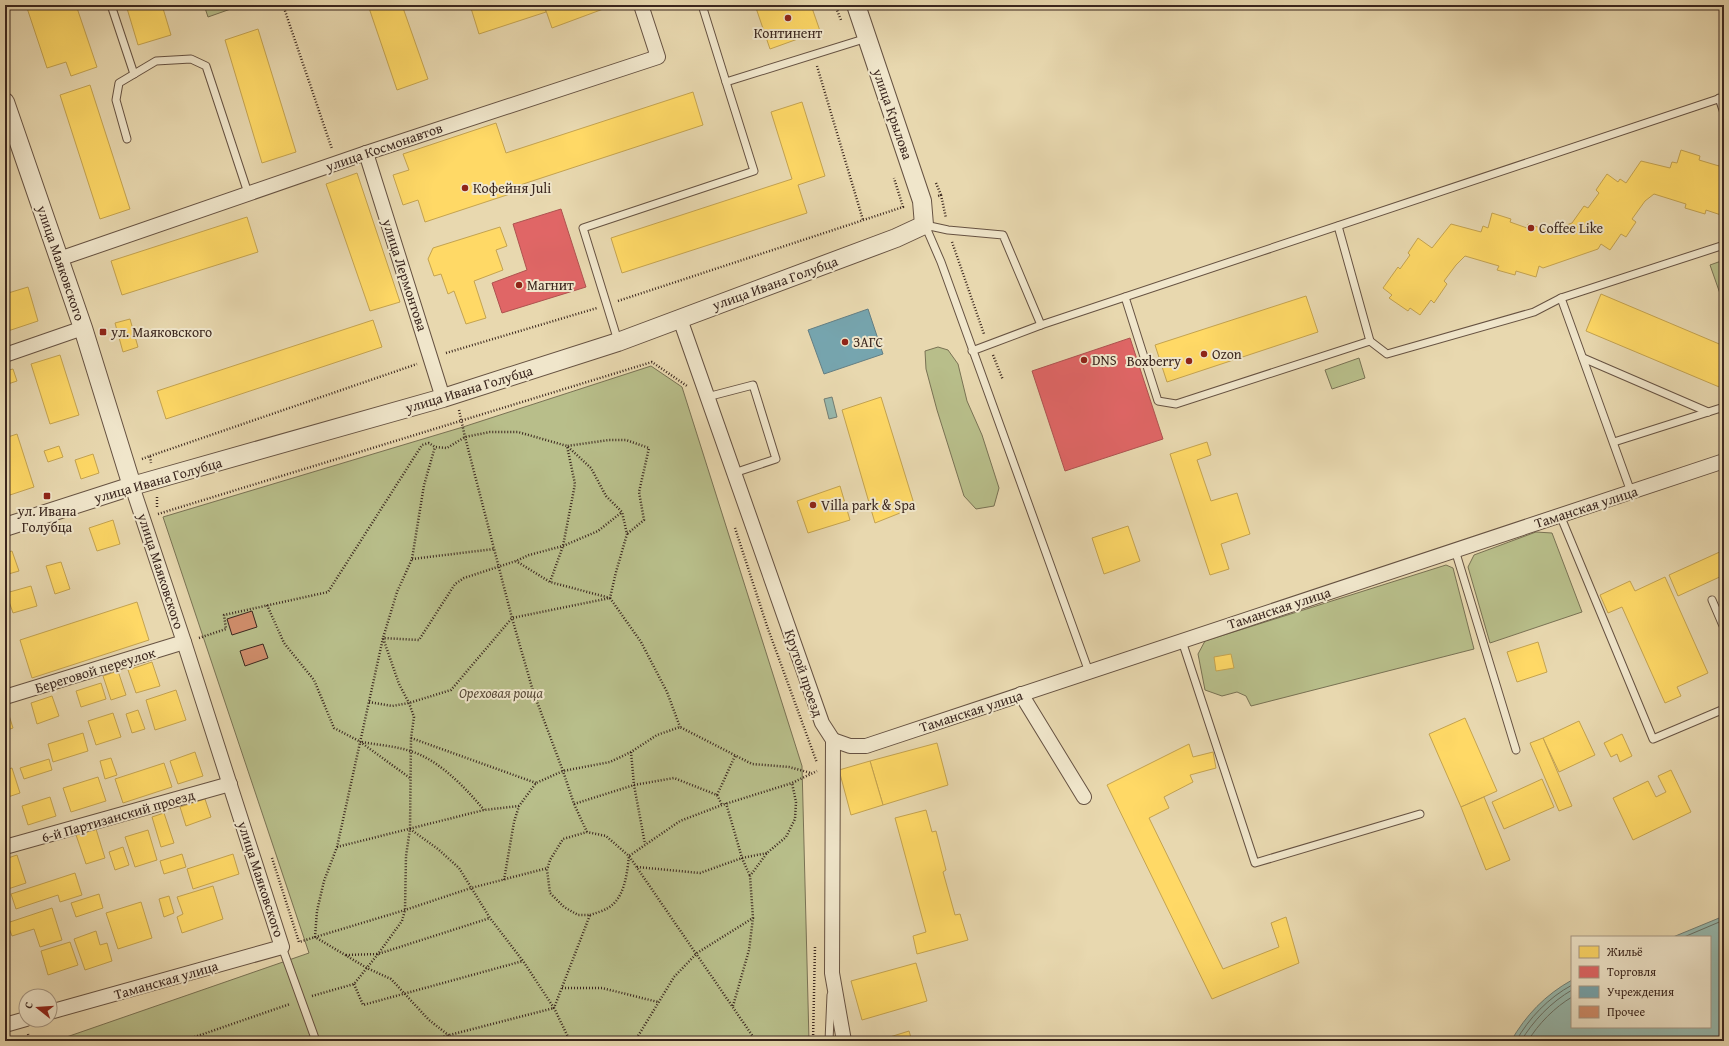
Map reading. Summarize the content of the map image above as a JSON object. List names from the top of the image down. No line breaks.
{"streets":{"street":["улица Крылова","улица Космонавтов","улица Маяковского","улица Лермонтова","улица Ивана Голубца","Таманская улица","Береговой переулок","Крутой проезд","6-й Партизанский проезд"]},"crossings":[["улица Крылова","улица Ивана Голубца"],["улица Космонавтов","улица Маяковского"],["улица Космонавтов","улица Лермонтова"],["улица Маяковского","улица Ивана Голубца"],["улица Маяковского","Таманская улица"],["улица Маяковского","Береговой переулок"],["улица Маяковского","6-й Партизанский проезд"],["улица Лермонтова","улица Ивана Голубца"],["улица Ивана Голубца","Крутой проезд"],["Таманская улица","Крутой проезд"]],"parks":["Ореховая роща"],"places":{"other":["Континент","Кофейня Juli","Coffee Like","Магнит","ЗАГС","Ozon","DNS","Boxberry","Villa park & Spa"],"transit":["ул. Маяковского","ул. Ивана Голубца"]},"legend":["Жильё","Торговля","Учреждения","Прочее"],"north":"left"}
